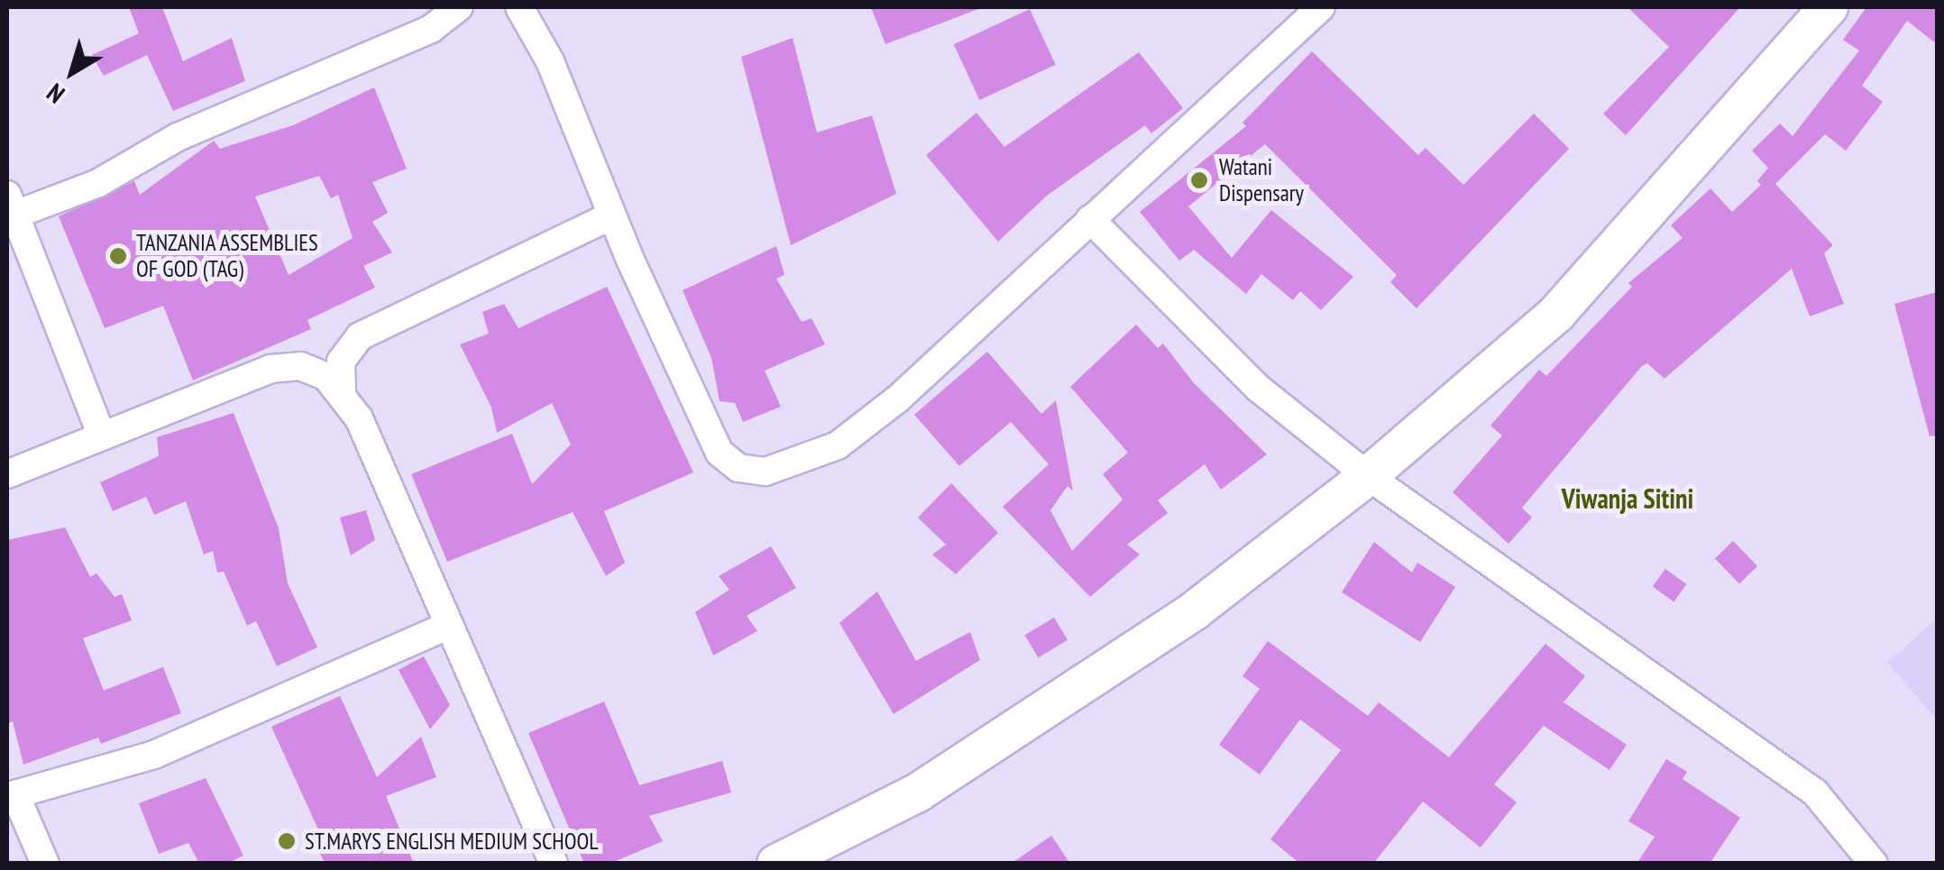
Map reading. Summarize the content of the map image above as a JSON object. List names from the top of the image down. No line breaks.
{"districts":["Viwanja Sitini"],"places":["Watani Dispensary","TANZANIA ASSEMBLIES OF GOD (TAG)","ST.MARYS ENGLISH MEDIUM SCHOOL"],"north":"bottom left"}
